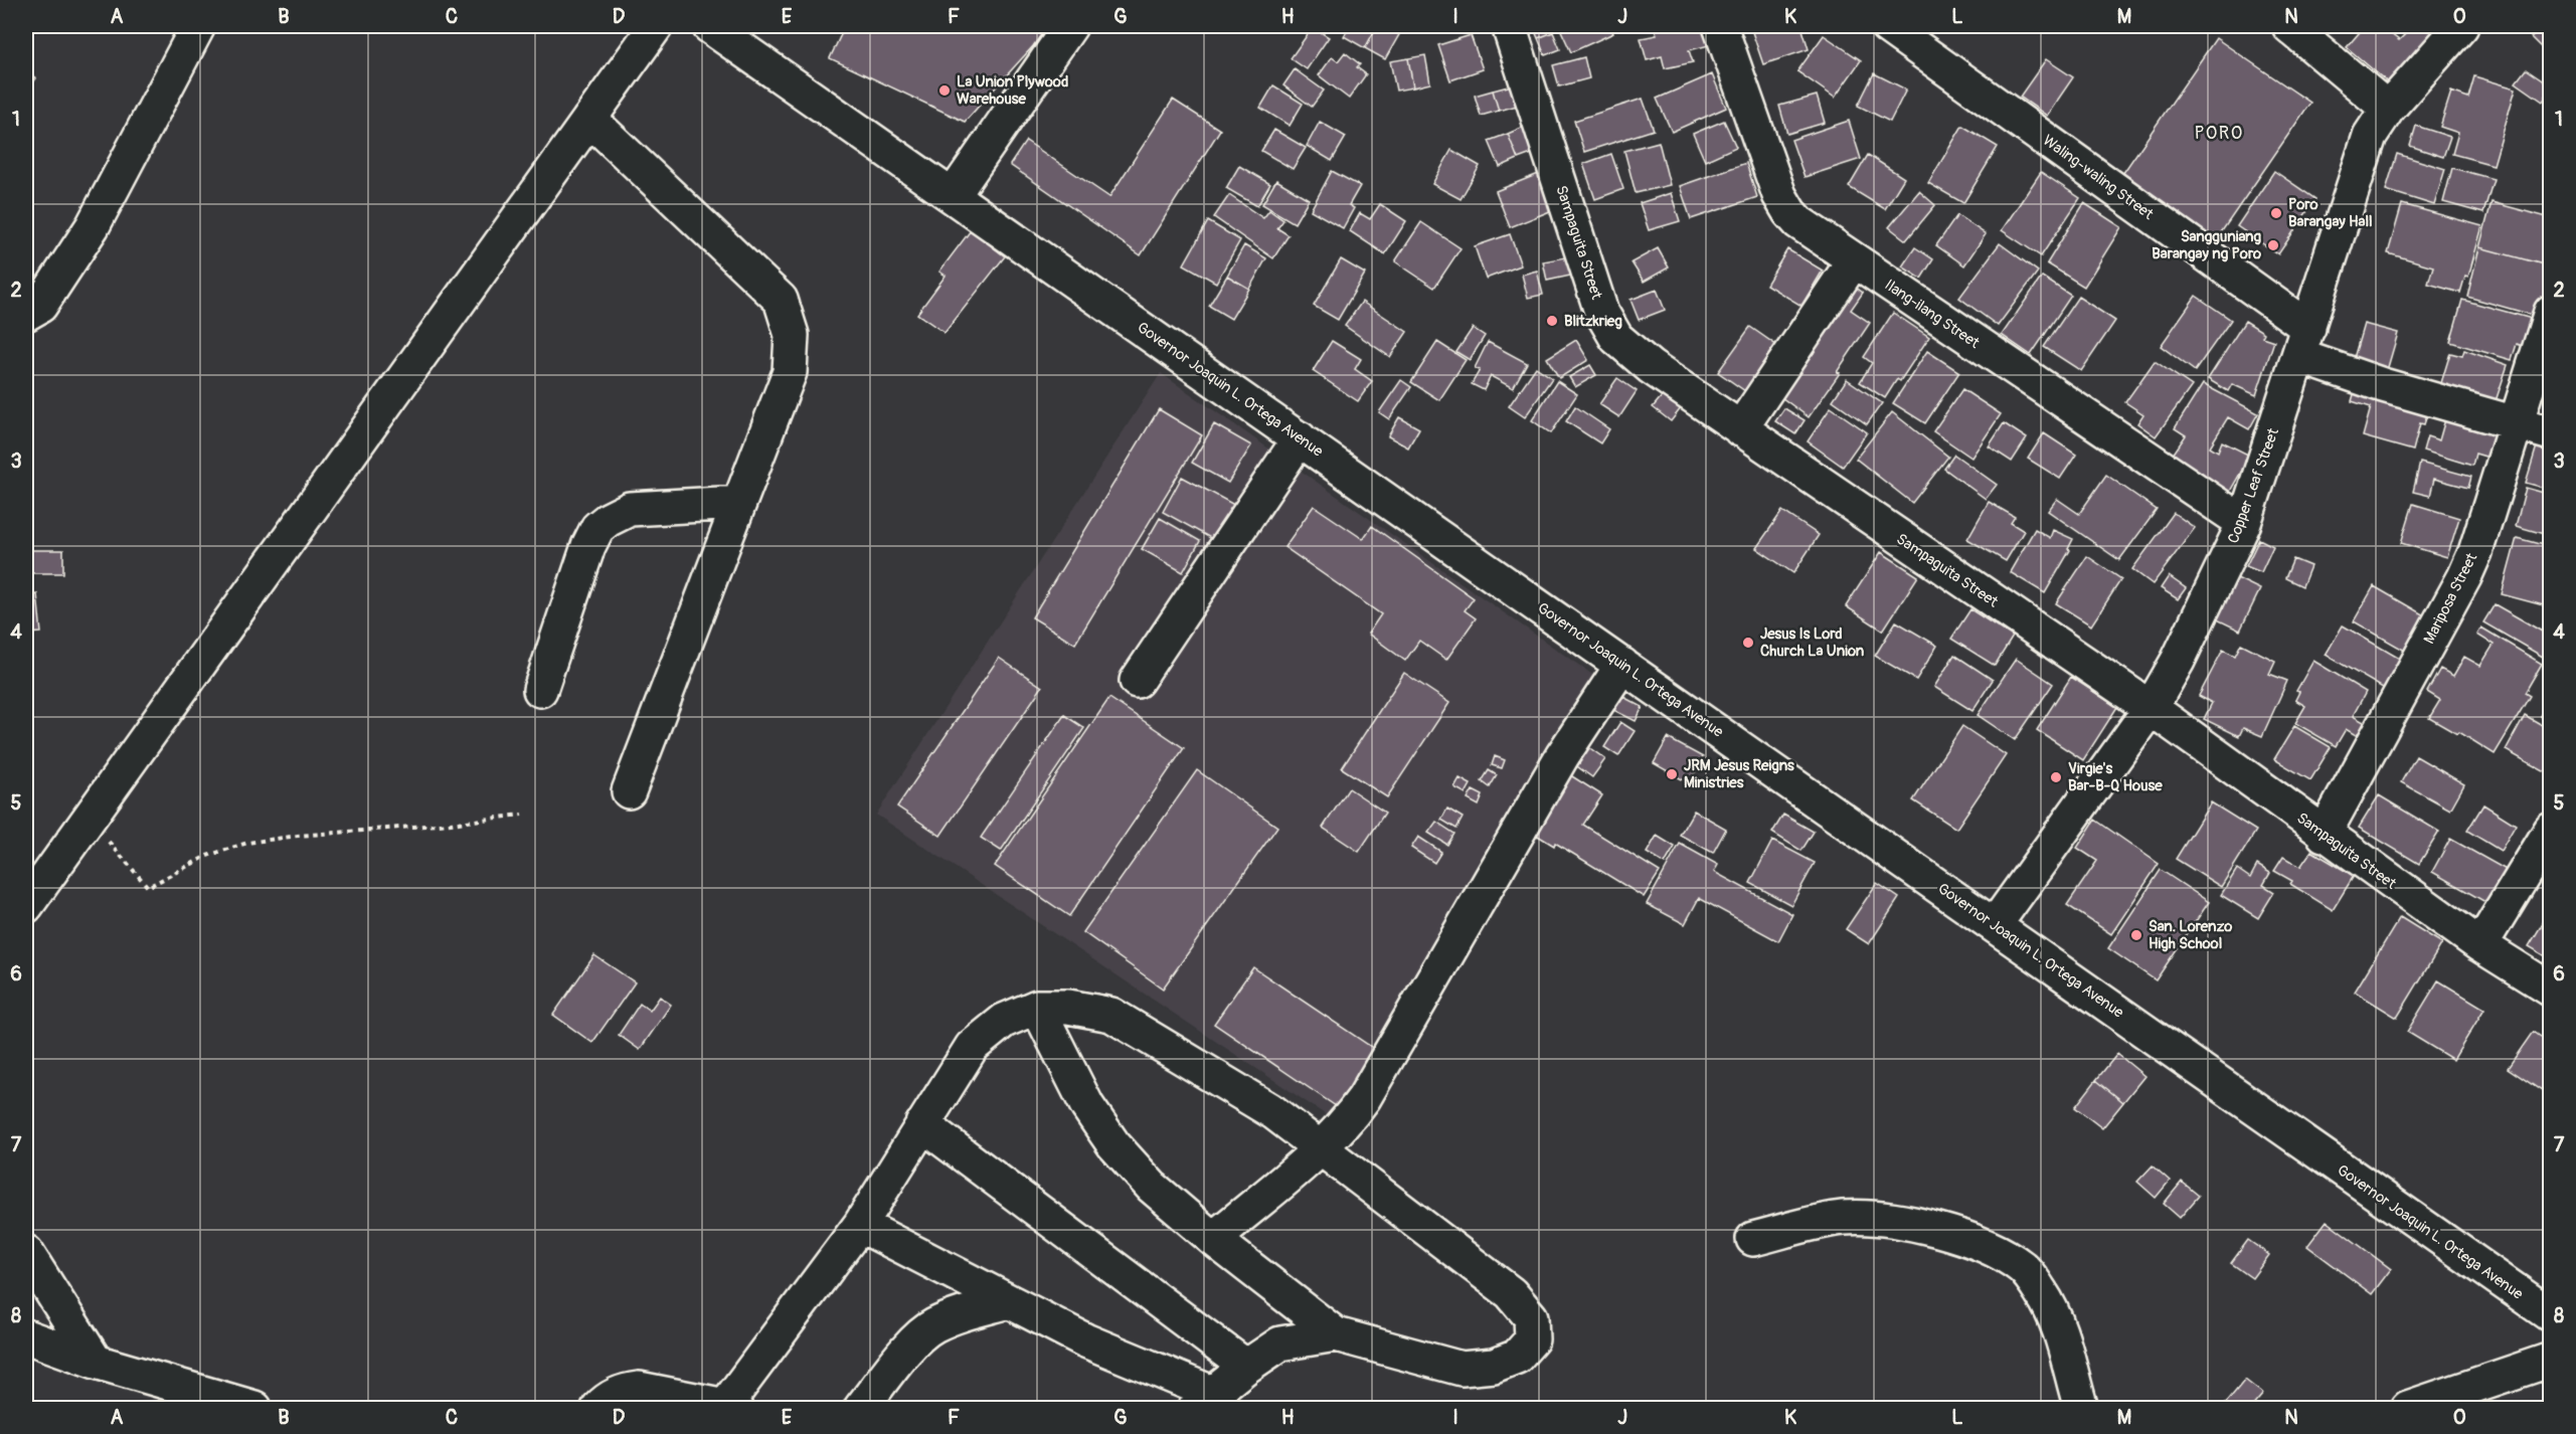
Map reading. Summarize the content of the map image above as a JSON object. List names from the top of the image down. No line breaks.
{"streets":{"street":["Waling-waling Street","Sampaguita Street","Ilang-ilang Street","Governor Joaquin L. Ortega Avenue","Copper Leaf Street","Mariposa Street"]},"crossings":[["Waling-waling Street","Copper Leaf Street"],["Waling-waling Street","Mariposa Street"],["Sampaguita Street","Copper Leaf Street"],["Sampaguita Street","Mariposa Street"],["Ilang-ilang Street","Copper Leaf Street"],["Governor Joaquin L. Ortega Avenue","Copper Leaf Street"]],"districts":["PORO"],"places":["La Union Plywood Warehouse","Poro Barangay Hall","Sangguniang Barangay ng Poro","Blitzkrieg","Jesus Is Lord Church La Union","JRM Jesus Reigns Ministries","Virgie's Bar-B-Q House","San. Lorenzo High School"],"grid":{"columns":["A","B","C","D","E","F","G","H","I","J","K","L","M","N","O"],"rows":["1","2","3","4","5","6","7","8"]}}
